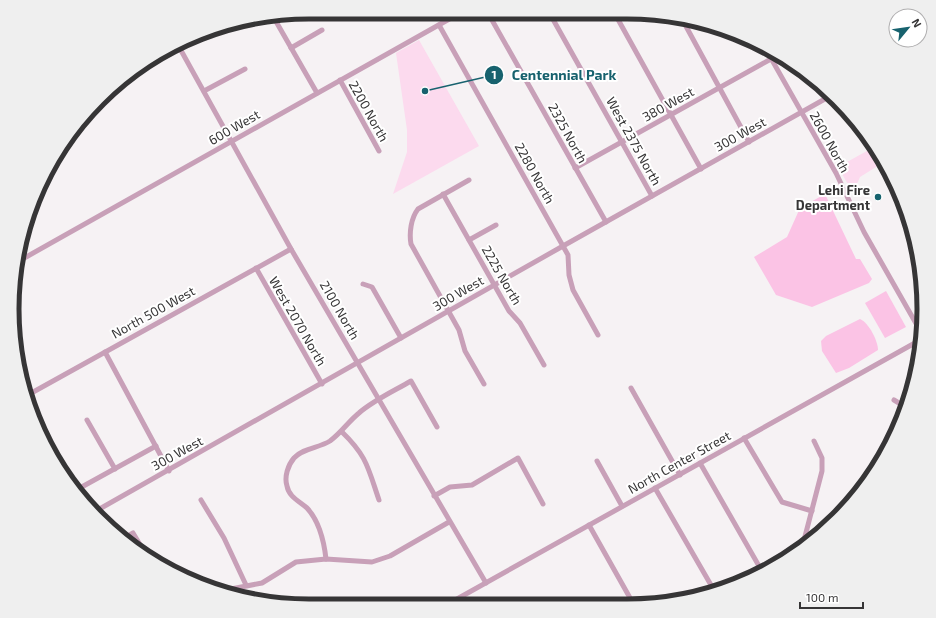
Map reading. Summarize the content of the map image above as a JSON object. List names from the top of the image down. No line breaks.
{"streets":{"street":["380 West","2200 North","600 West","2325 North","300 West","West 2375 North","2600 North","2280 North","2225 North","2100 North","North 500 West","West 2070 North","North Center Street"]},"crossings":[["380 West","2325 North"],["380 West","West 2375 North"],["380 West","2600 North"],["2200 North","600 West"],["600 West","2280 North"],["600 West","2100 North"],["2325 North","300 West"],["300 West","West 2375 North"],["300 West","2600 North"],["300 West","2280 North"],["300 West","2225 North"],["300 West","2100 North"],["300 West","West 2070 North"],["2100 North","North 500 West"],["2100 North","North Center Street"],["North 500 West","West 2070 North"]],"places":["Centennial Park","Lehi Fire Department"],"scale_bar":"100 m","north":"top right"}
